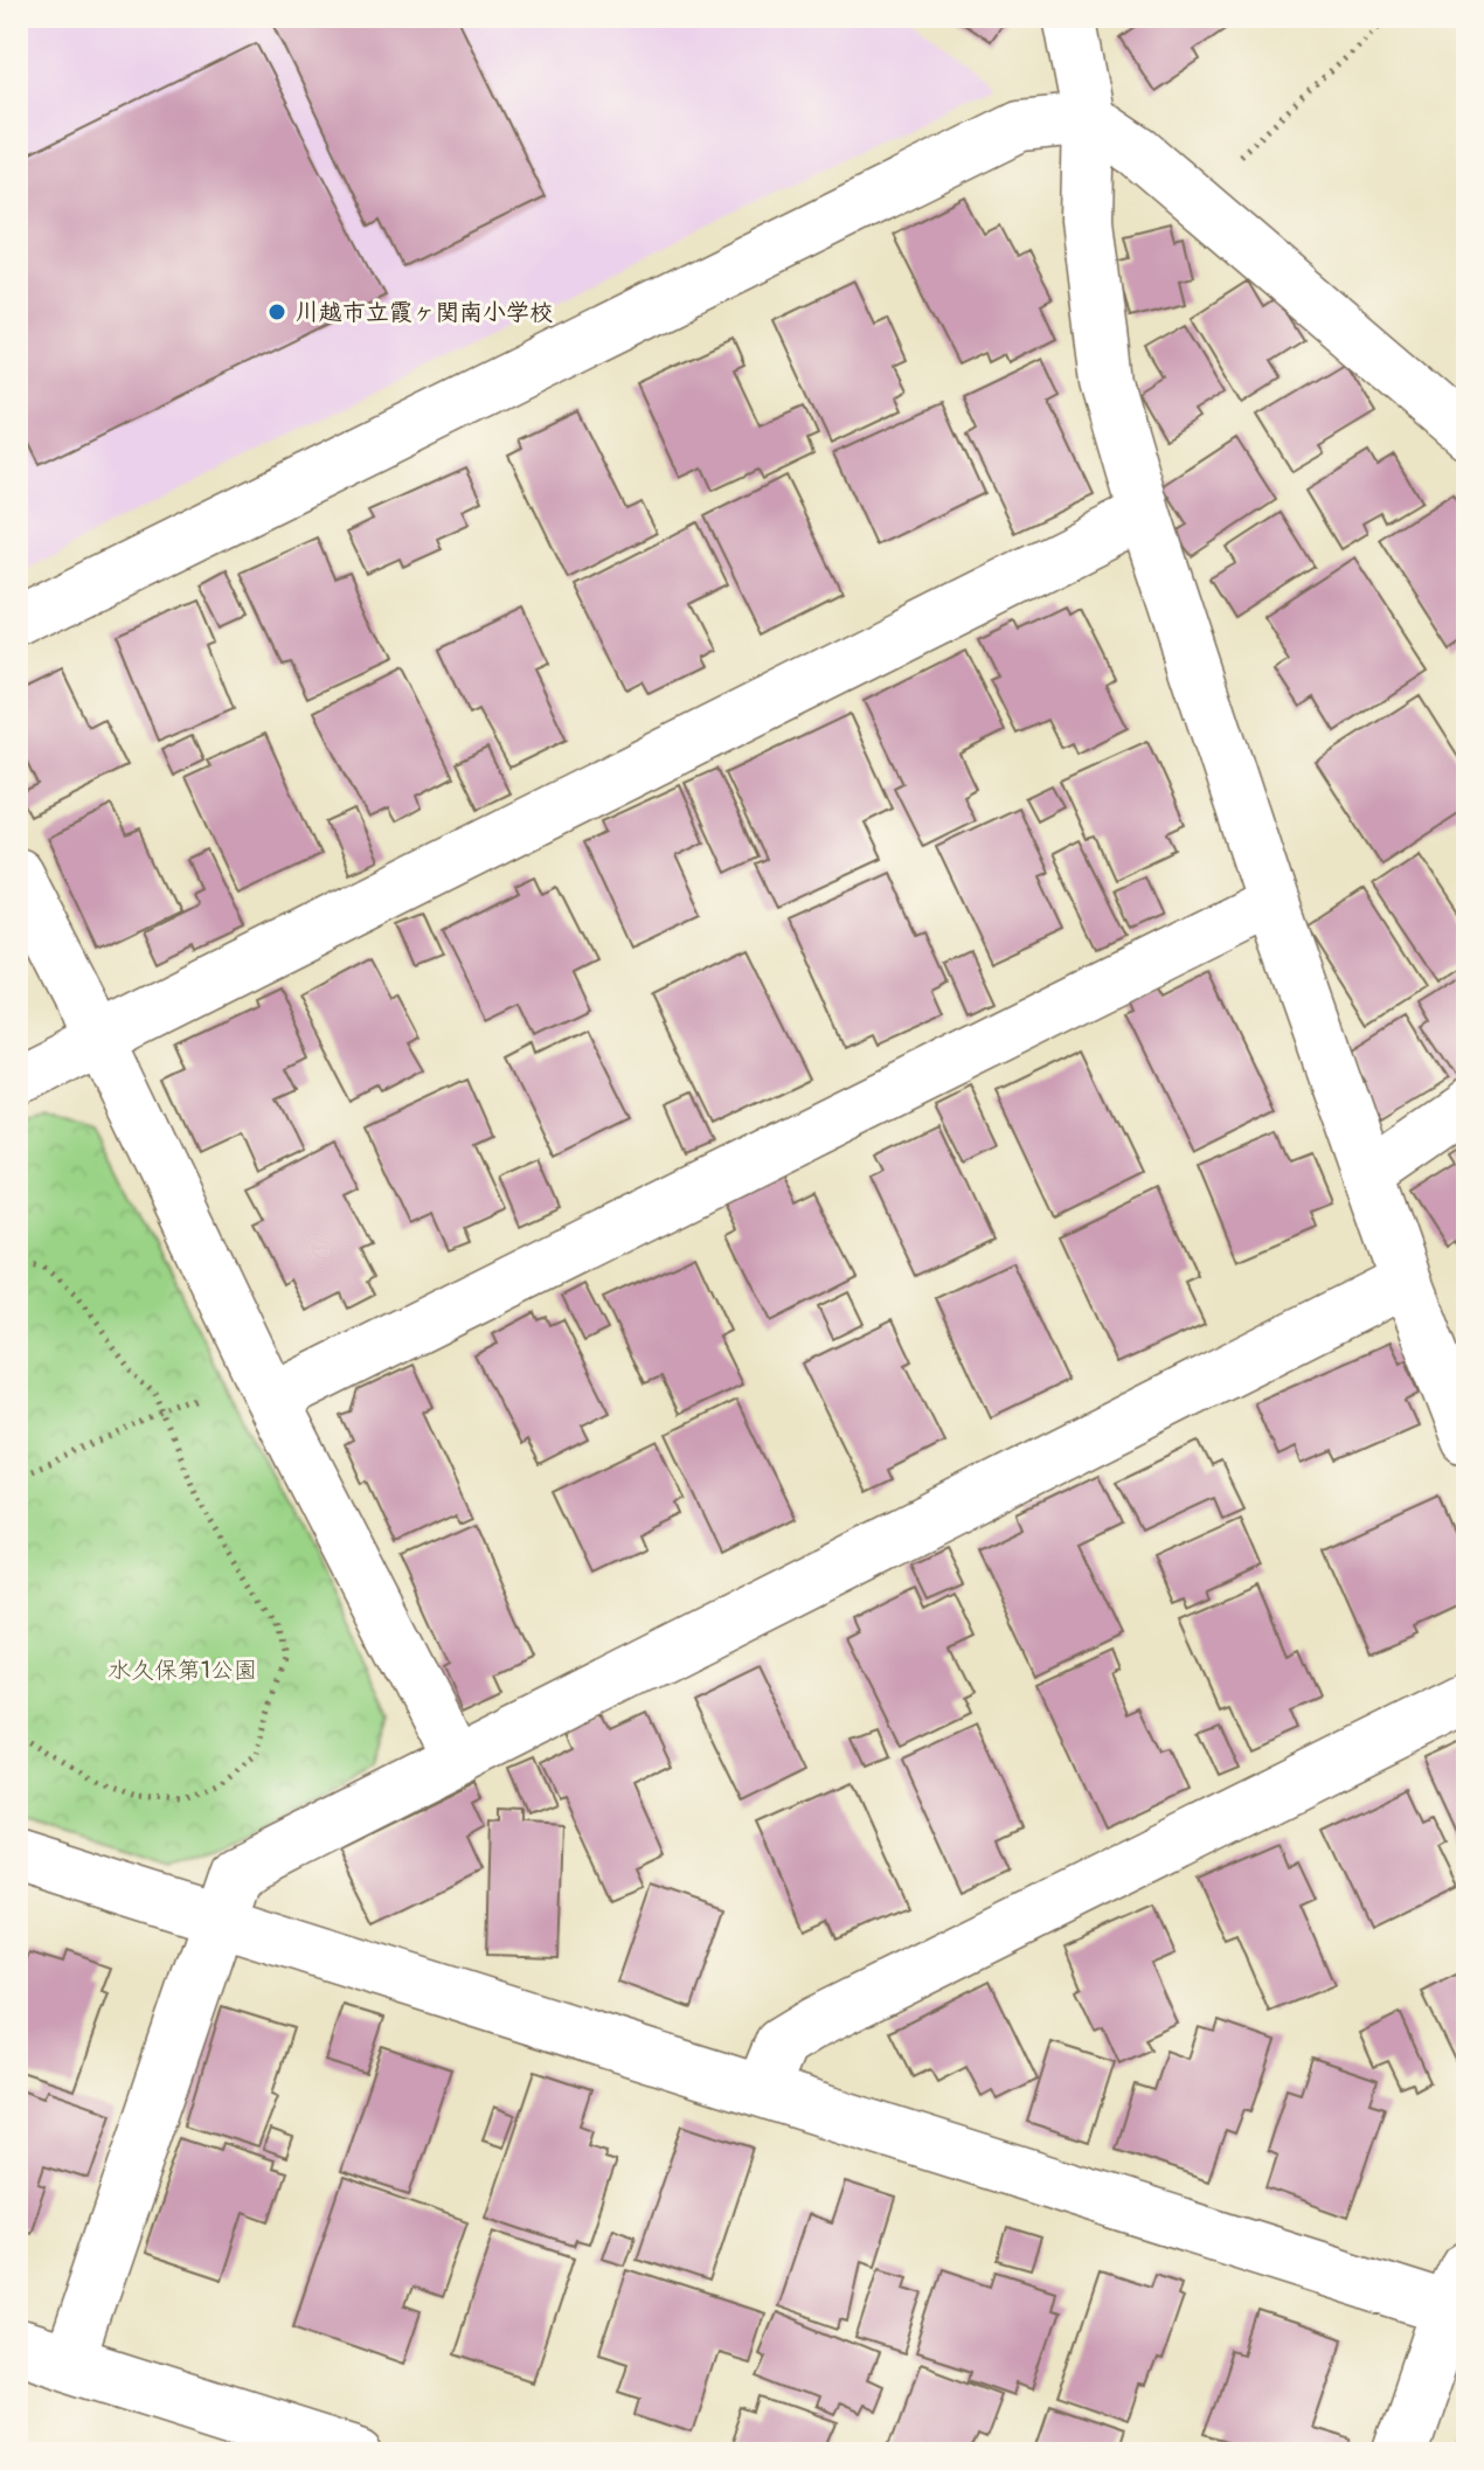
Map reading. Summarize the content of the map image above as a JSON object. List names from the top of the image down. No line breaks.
{"parks":["水久保第1公園"],"places":["川越市立霞ヶ関南小学校"]}
